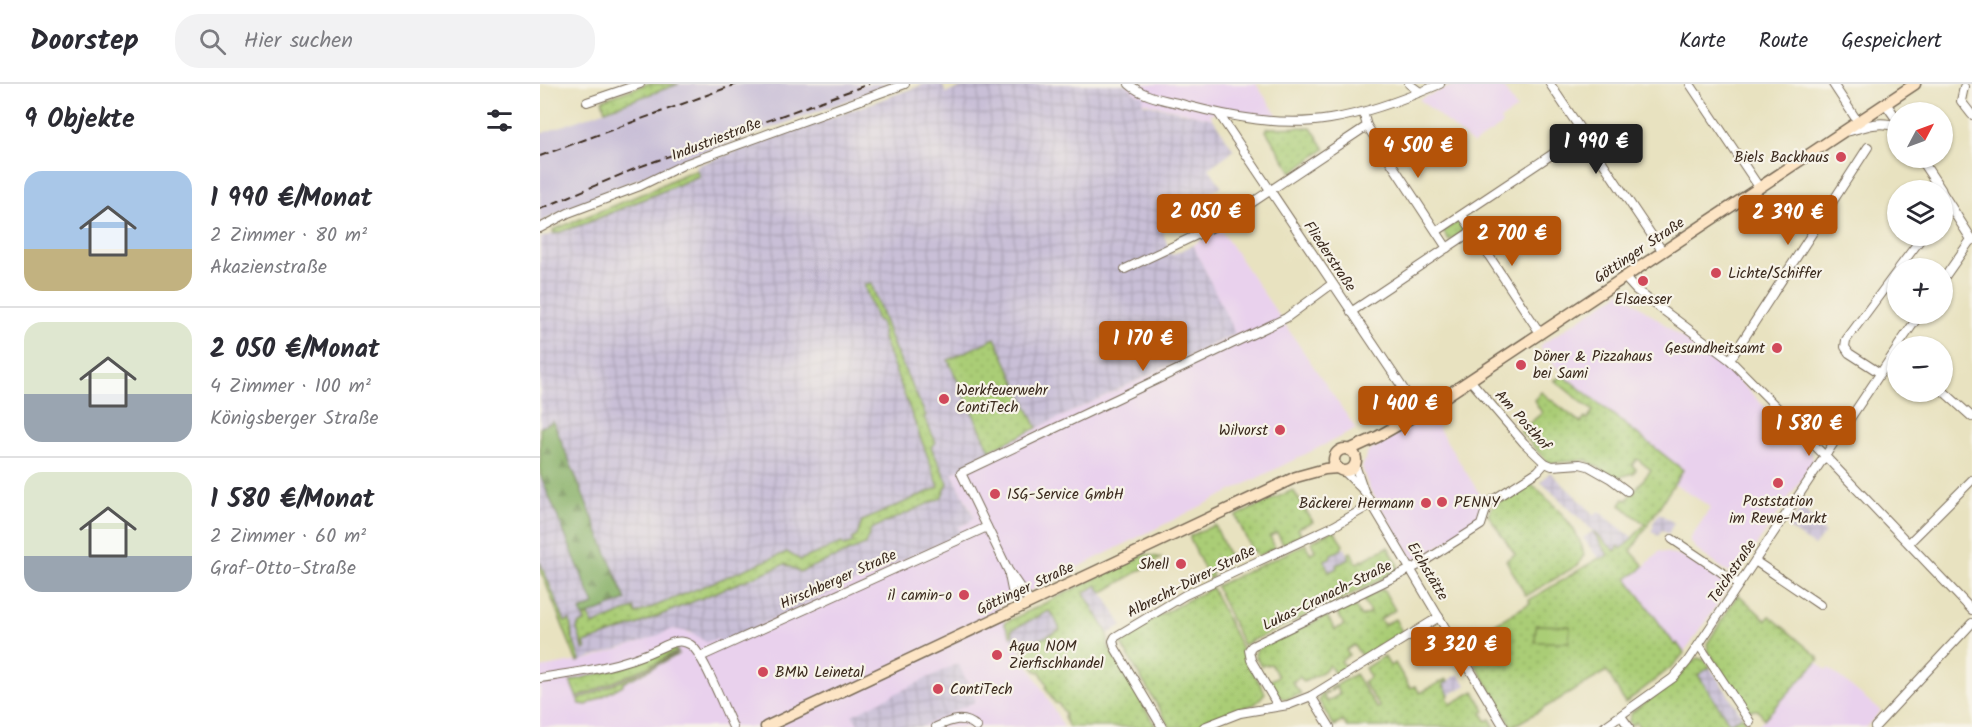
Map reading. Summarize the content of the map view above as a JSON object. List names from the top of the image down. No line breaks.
{"streets":{"main road":["Göttinger Straße"],"street":["Industriestraße","Fliederstraße","Am Posthof","Eichstätte","Teichstraße","Hirschberger Straße","Albrecht-Dürer-Straße","Lukas-Cranach-Straße"]},"crossings":[["Göttinger Straße","Fliederstraße"],["Göttinger Straße","Am Posthof"],["Göttinger Straße","Eichstätte"],["Eichstätte","Albrecht-Dürer-Straße"],["Eichstätte","Lukas-Cranach-Straße"]],"places":["Biels Backhaus","Lichte/Schiffer","Elsaesser","Gesundheitsamt","Döner & Pizzahaus bei Sami","Werkfeuerwehr ContiTech","Wilvorst","Poststation im Rewe-Markt","ISG-Service GmbH","PENNY","Bäckerei Hermann","Shell","il camin-o","Aqua NOM Zierfischhandel","BMW Leinetal","ContiTech"],"north":"top right","page":{"header":"Doorstep","search":"Hier suchen","nav":["Karte","Route","Gespeichert"],"heading":"9 Objekte","map_buttons":["+","−"],"price":["1 990 €","4 500 €","2 050 €","2 390 €","2 700 €","1 170 €","1 400 €","1 580 €","3 320 €"],"list":[{"name":"1 990 €/Monat","note":"2 Zimmer · 80 m² · Akazienstraße"},{"name":"2 050 €/Monat","note":"4 Zimmer · 100 m² · Königsberger Straße"},{"name":"1 580 €/Monat","note":"2 Zimmer · 60 m² · Graf-Otto-Straße"}]}}
